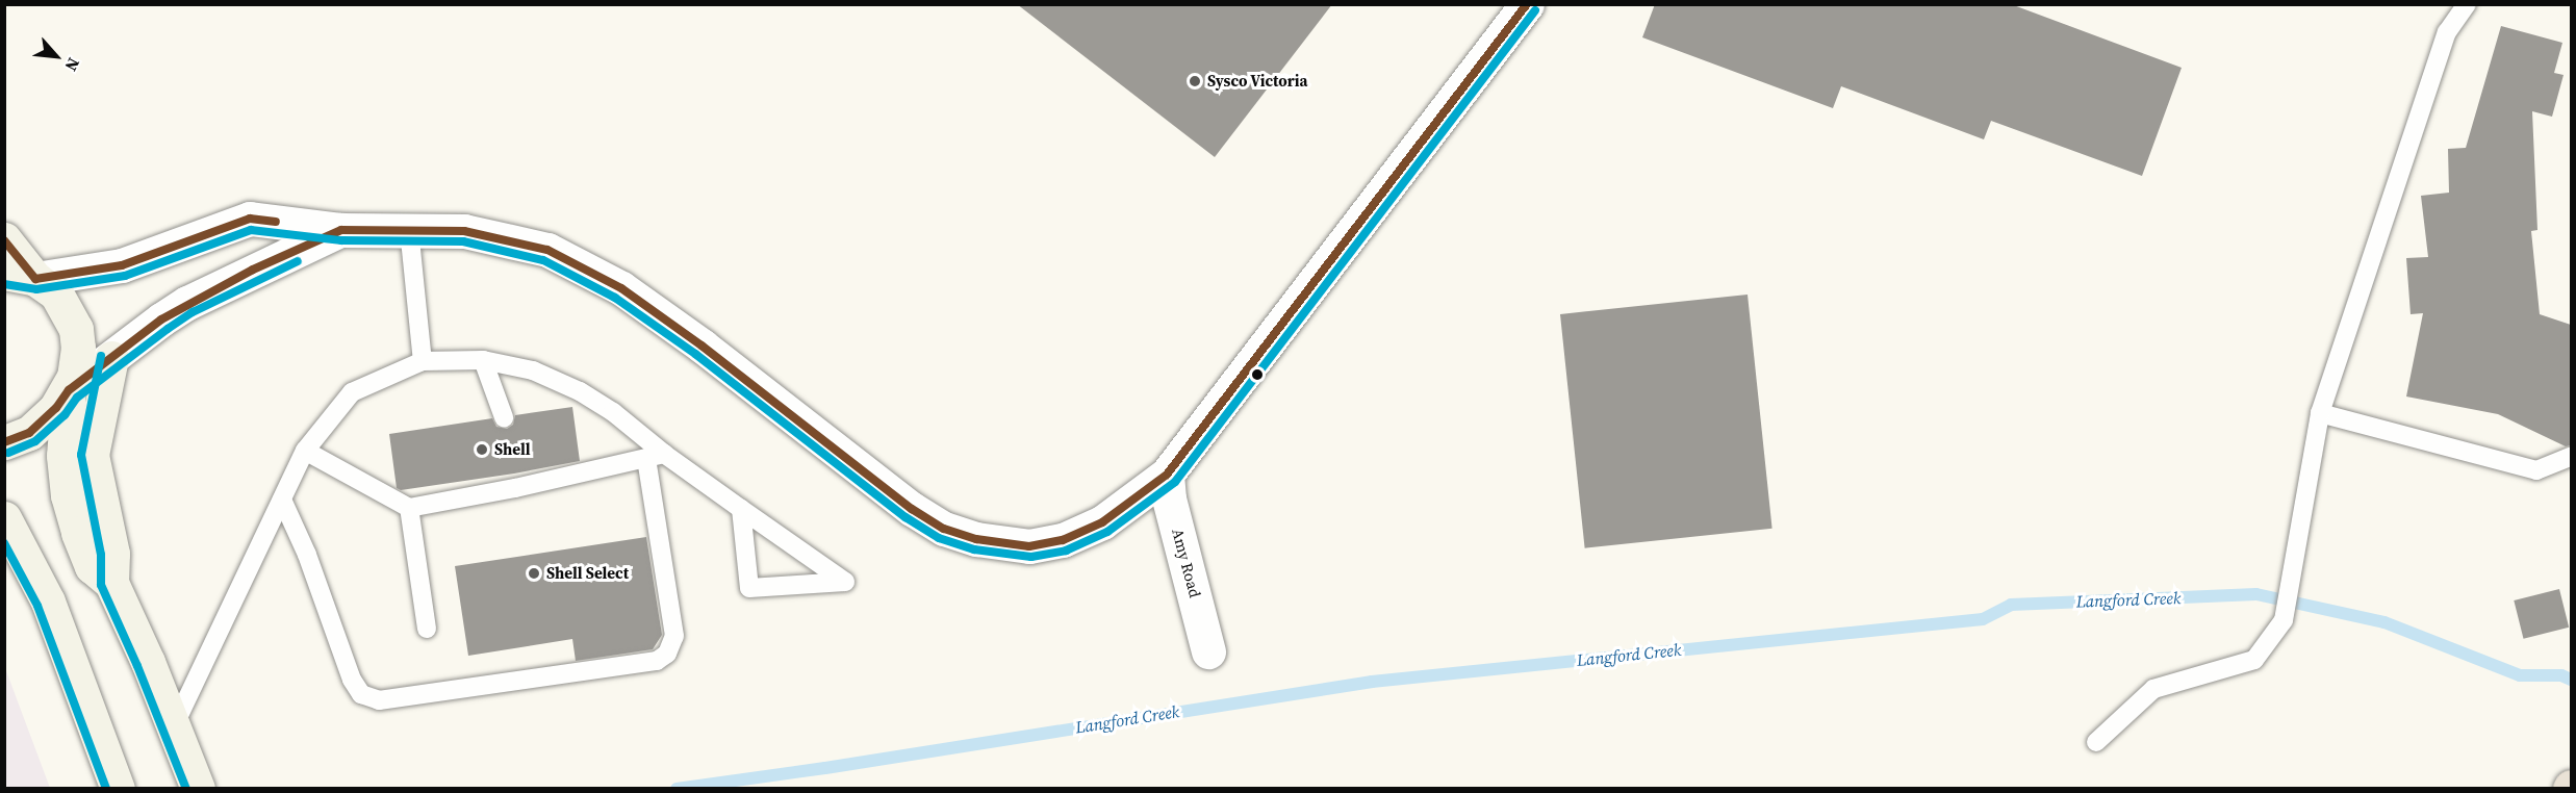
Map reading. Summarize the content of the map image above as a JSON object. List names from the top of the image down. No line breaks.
{"streets":{"street":["Amy Road"]},"water":["Langford Creek"],"places":["Sysco Victoria","Shell","Shell Select"],"north":"bottom right"}
